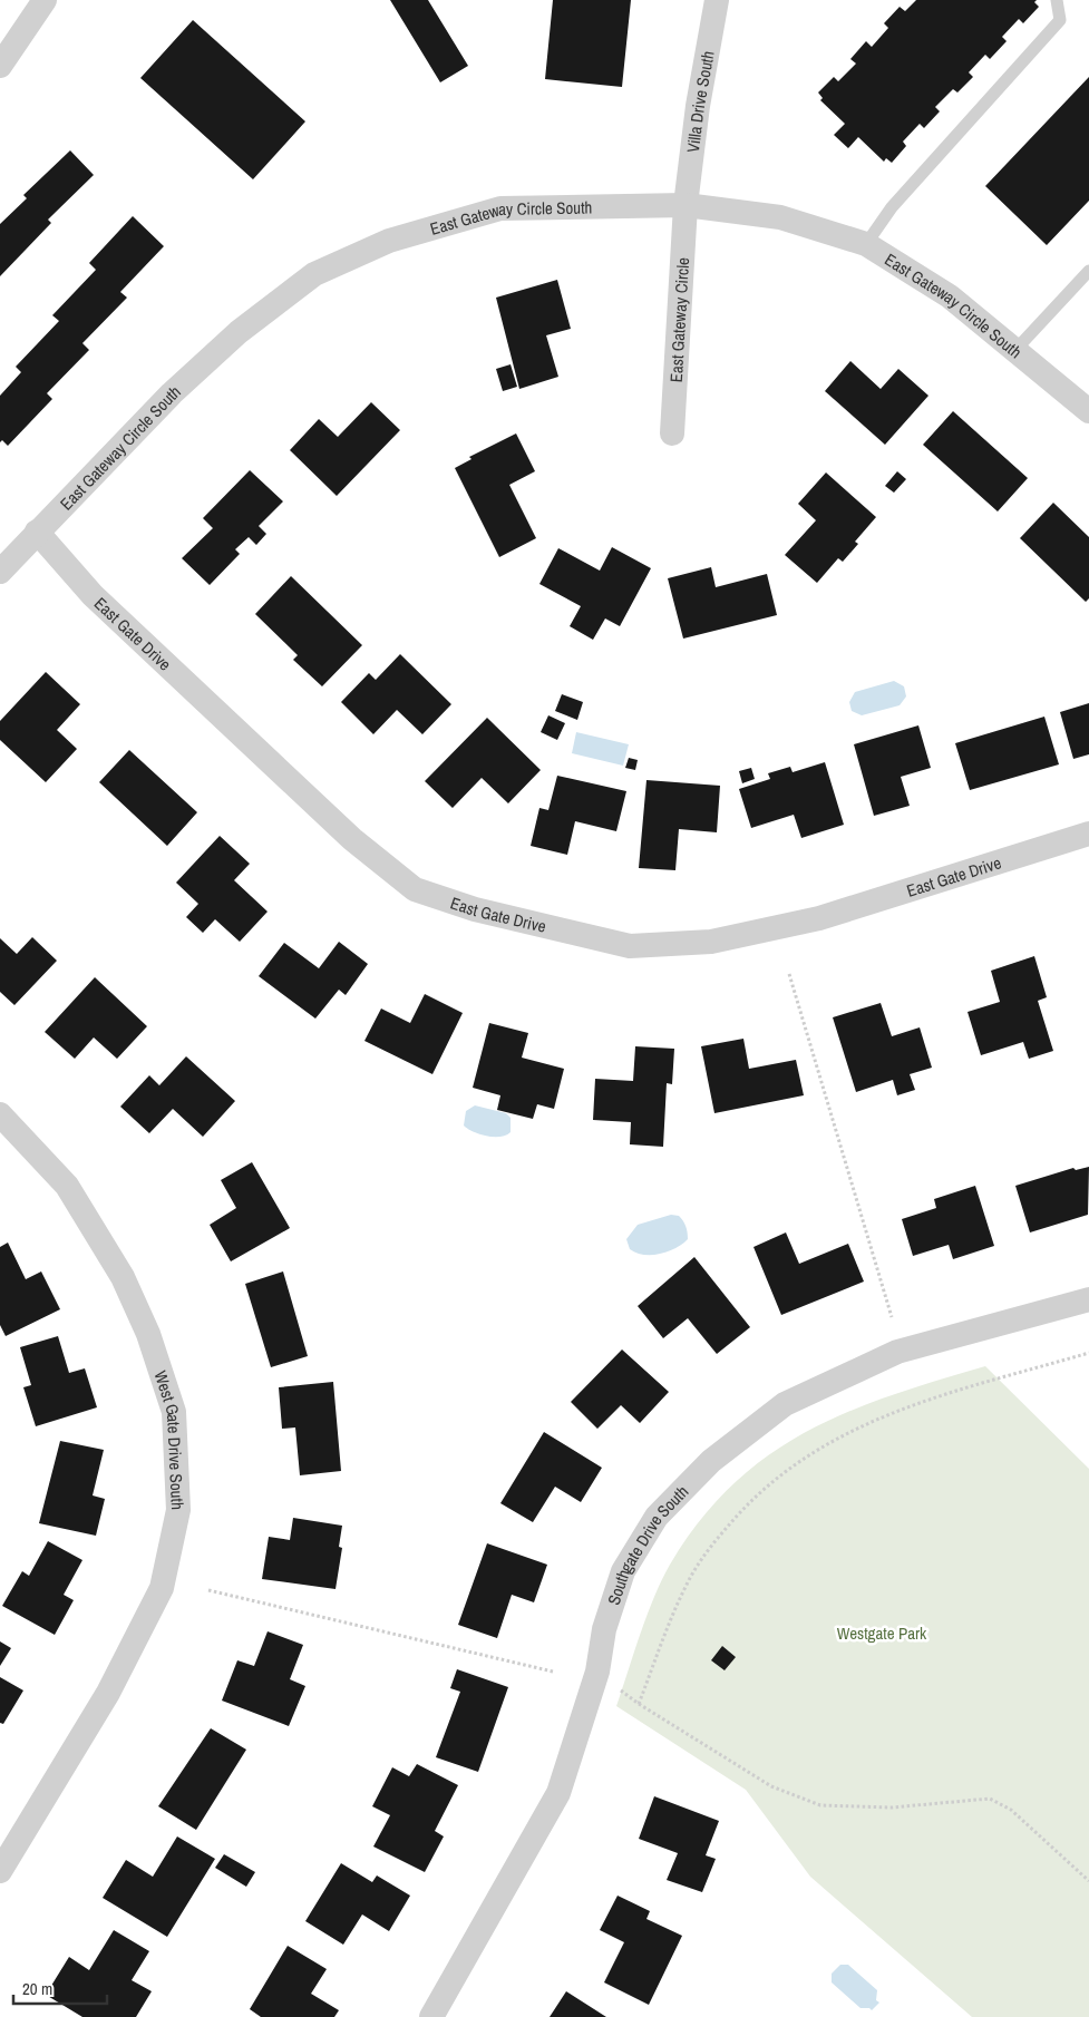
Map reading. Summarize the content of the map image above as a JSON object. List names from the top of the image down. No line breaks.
{"streets":{"street":["Villa Drive South","East Gateway Circle South","East Gateway Circle","East Gate Drive","West Gate Drive South","Southgate Drive South"]},"crossings":[["Villa Drive South","East Gateway Circle South"],["Villa Drive South","East Gateway Circle"],["East Gateway Circle South","East Gateway Circle"],["East Gateway Circle South","East Gate Drive"]],"parks":["Westgate Park"],"scale_bar":"20 m"}
